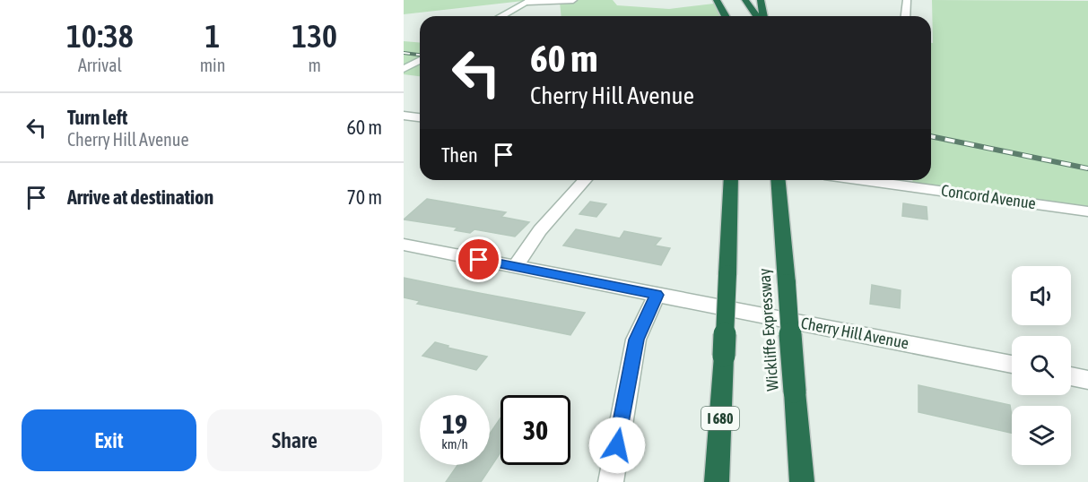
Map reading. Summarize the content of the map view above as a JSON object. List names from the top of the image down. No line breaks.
{"streets":{"highway":["Wickliffe Expressway","I 680"],"street":["Concord Avenue","Cherry Hill Avenue"]},"page":{"eta":["10:38","Arrival","1","min","130","m"],"turn":["60 m","Cherry Hill Avenue"],"list":[{"name":"Turn left","note":"Cherry Hill Avenue","value":"60 m"},{"name":"Arrive at destination","value":"70 m"}],"then":"Then","speed":"19 km/h","limit":"30","buttons":["Exit","Share"]}}
